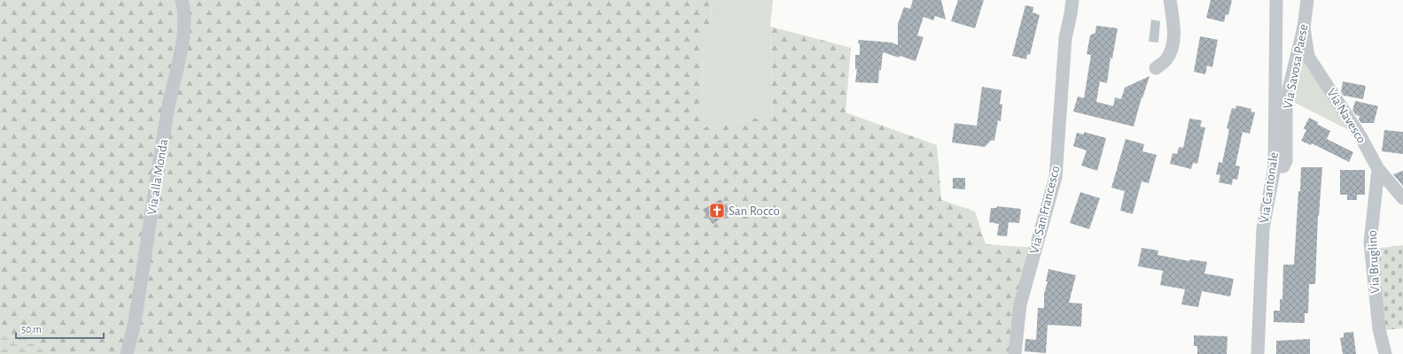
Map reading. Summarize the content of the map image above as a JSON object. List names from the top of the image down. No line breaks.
{"streets":{"street":["Via Savosa Paese","Via Navesco","Via alla Monda","Via Cantonale","Via San Francesco","Via Bruglino"]},"crossings":[["Via Savosa Paese","Via Navesco"],["Via Savosa Paese","Via Cantonale"],["Via Navesco","Via Bruglino"]],"places":{"church":["San Rocco"]},"scale_bar":"50 m"}
